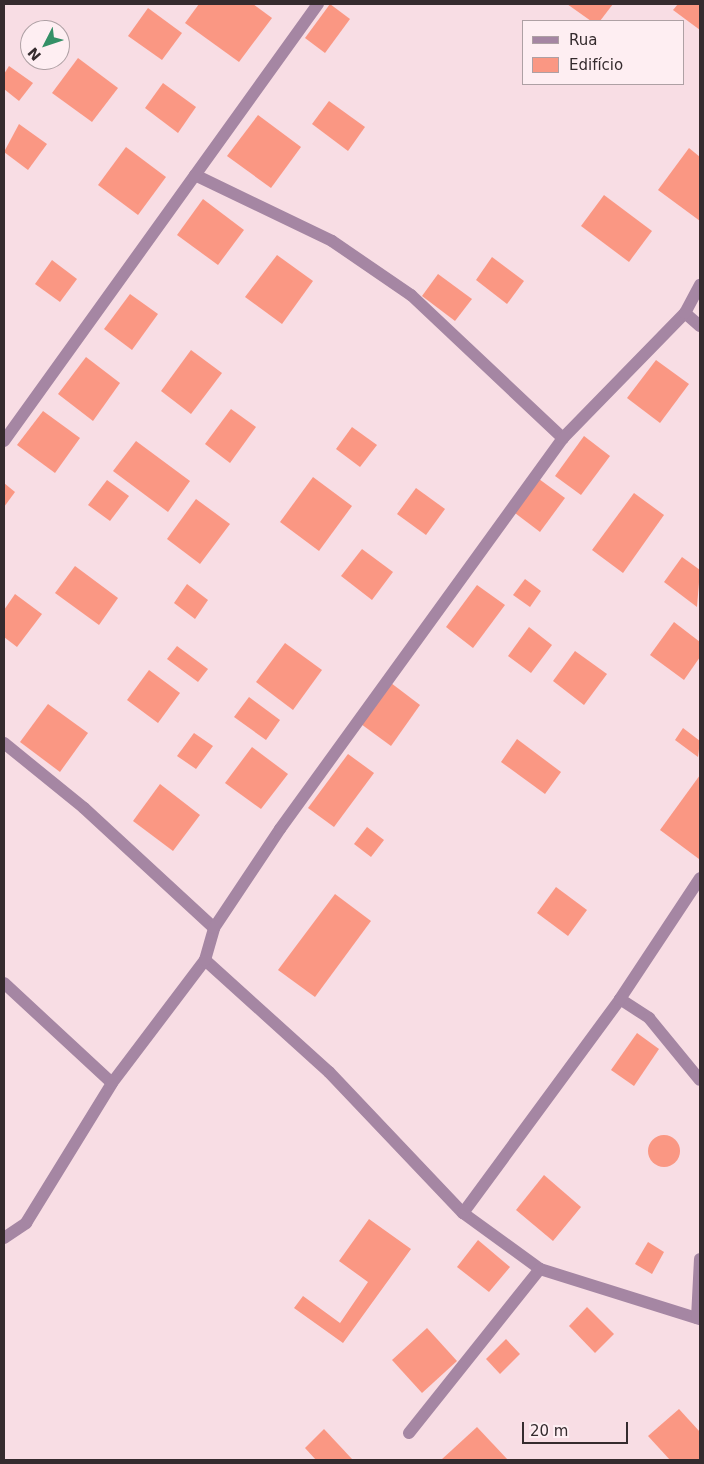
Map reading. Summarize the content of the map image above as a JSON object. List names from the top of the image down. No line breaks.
{"legend":["Rua","Edifício"],"scale_bar":"20 m","north":"bottom left"}
